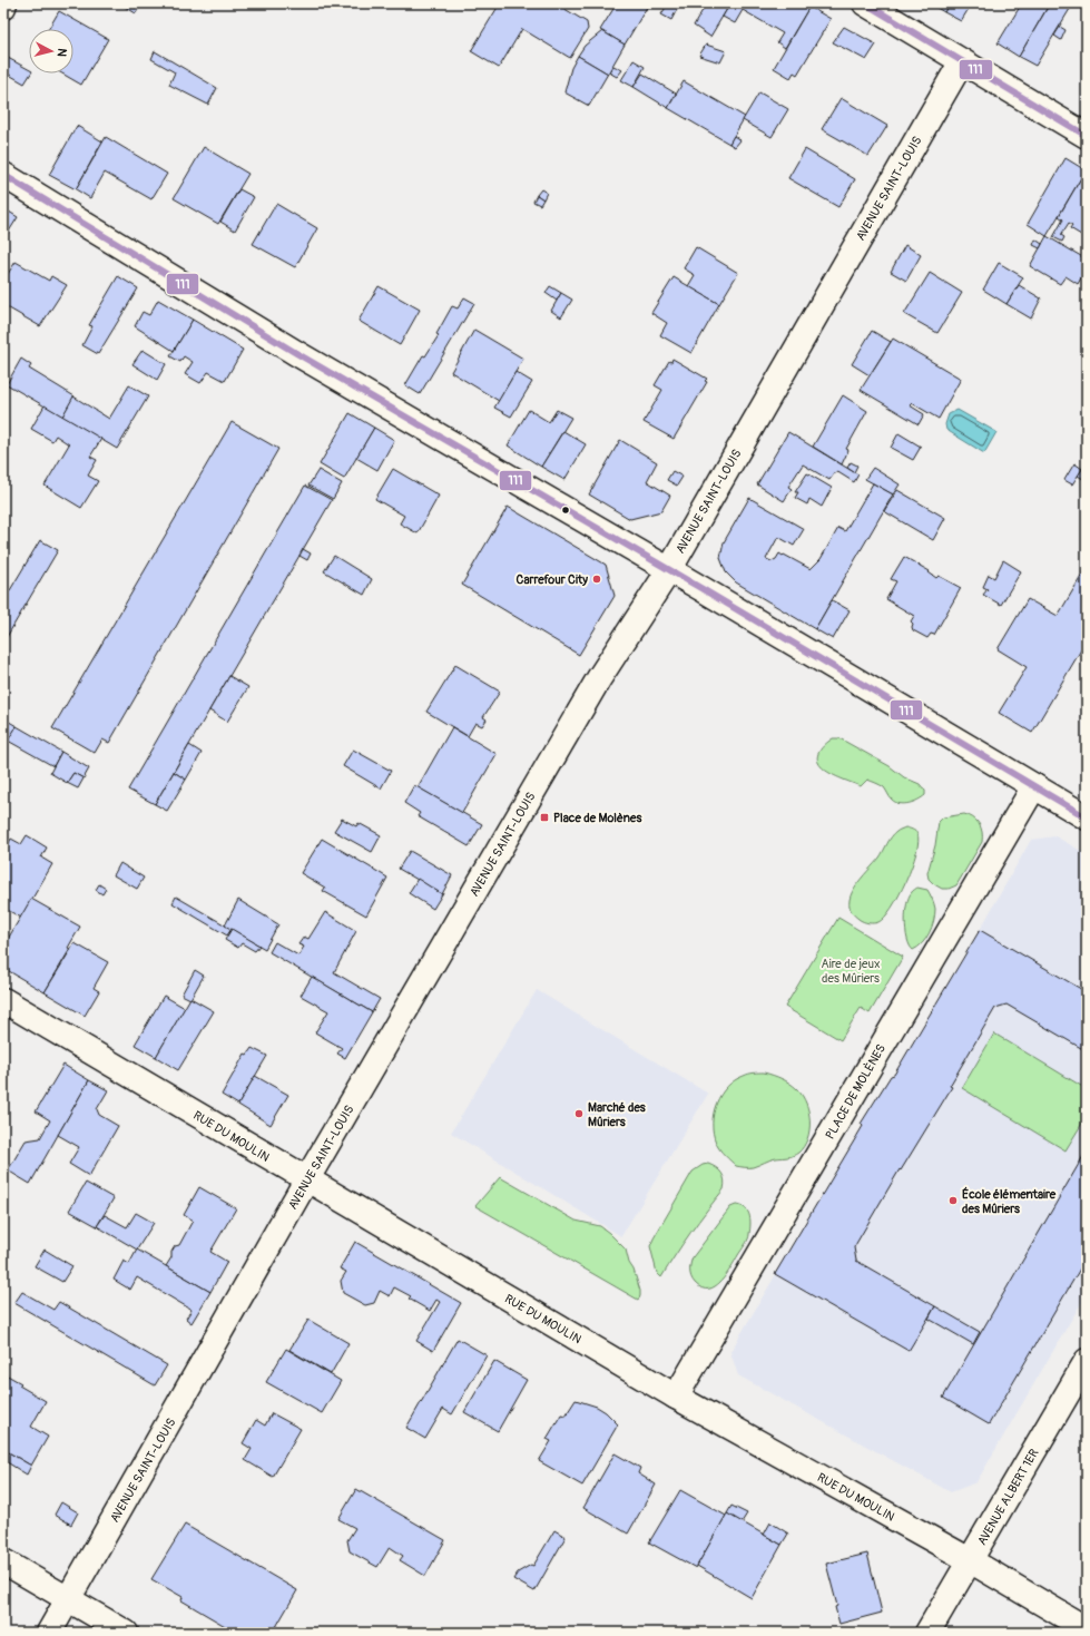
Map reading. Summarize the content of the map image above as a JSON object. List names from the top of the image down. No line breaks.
{"streets":{"street":["AVENUE SAINT-LOUIS","PLACE DE MOLÈNES","RUE DU MOULIN","AVENUE ALBERT 1ER"]},"crossings":[["AVENUE SAINT-LOUIS","RUE DU MOULIN"],["PLACE DE MOLÈNES","RUE DU MOULIN"],["RUE DU MOULIN","AVENUE ALBERT 1ER"]],"parks":["Aire de jeux des Mûriers"],"places":{"other":["Carrefour City","Marché des Mûriers","École élémentaire des Mûriers"],"transit":["Place de Molènes"]},"lines":["transit line 111"],"north":"right"}
